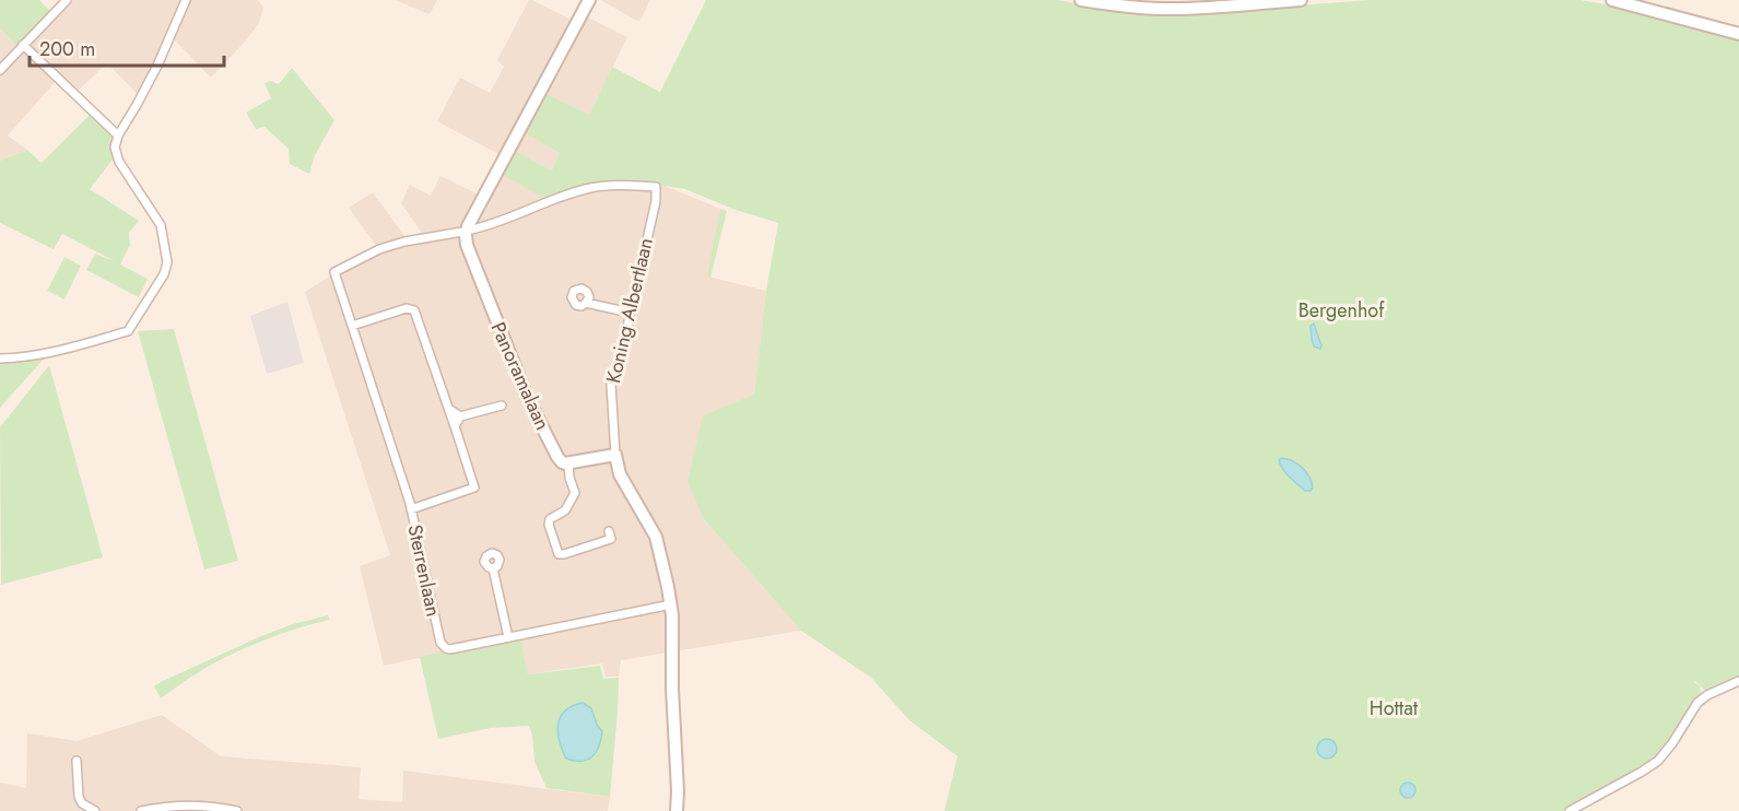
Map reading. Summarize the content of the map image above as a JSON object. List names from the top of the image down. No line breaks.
{"streets":{"street":["Koning Albertlaan","Panoramalaan","Sterrenlaan"]},"crossings":[["Koning Albertlaan","Panoramalaan"],["Koning Albertlaan","Sterrenlaan"],["Panoramalaan","Sterrenlaan"]],"parks":["Bergenhof","Hottat"],"scale_bar":"200 m"}
